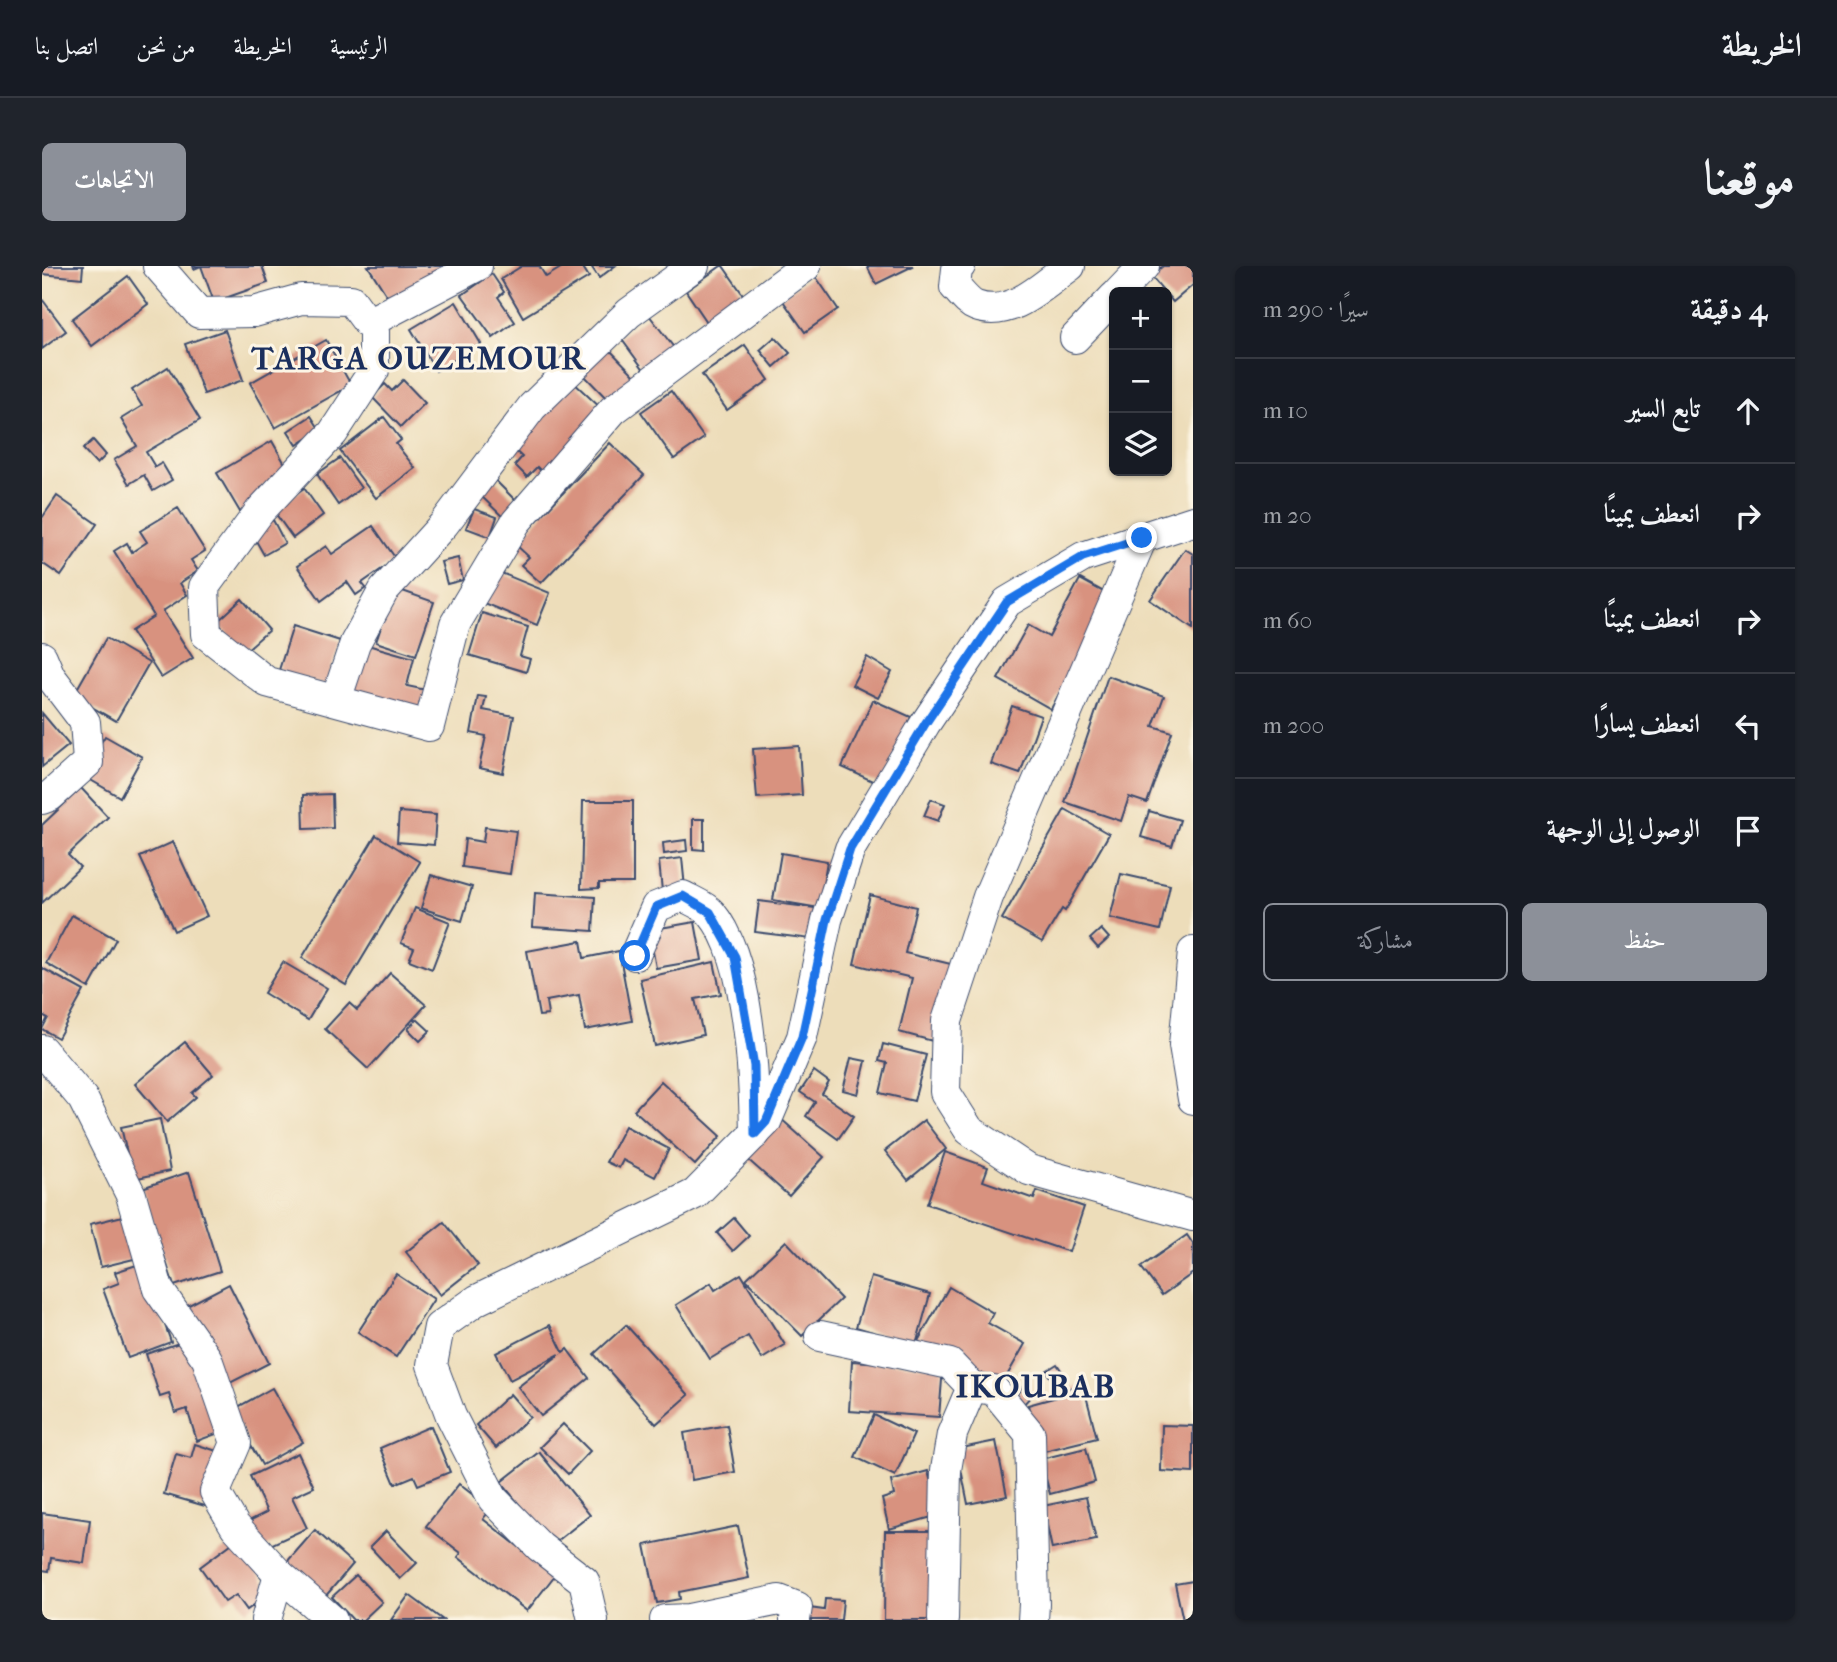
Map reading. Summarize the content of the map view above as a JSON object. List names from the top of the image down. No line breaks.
{"districts":["TARGA OUZEMOUR","IKOUBAB"],"page":{"header":"الخريطة","nav":["الرئيسية","الخريطة","من نحن","اتصل بنا"],"title":"موقعنا","buttons":["الاتجاهات",["حفظ","مشاركة"]],"heading":["4 دقيقة","سيرًا · 290 m"],"map_buttons":["+","−"],"list":[["تابع السير","10 m"],["انعطف يمينًا","20 m"],["انعطف يمينًا","60 m"],["انعطف يسارًا","200 m"],"الوصول إلى الوجهة"]}}
